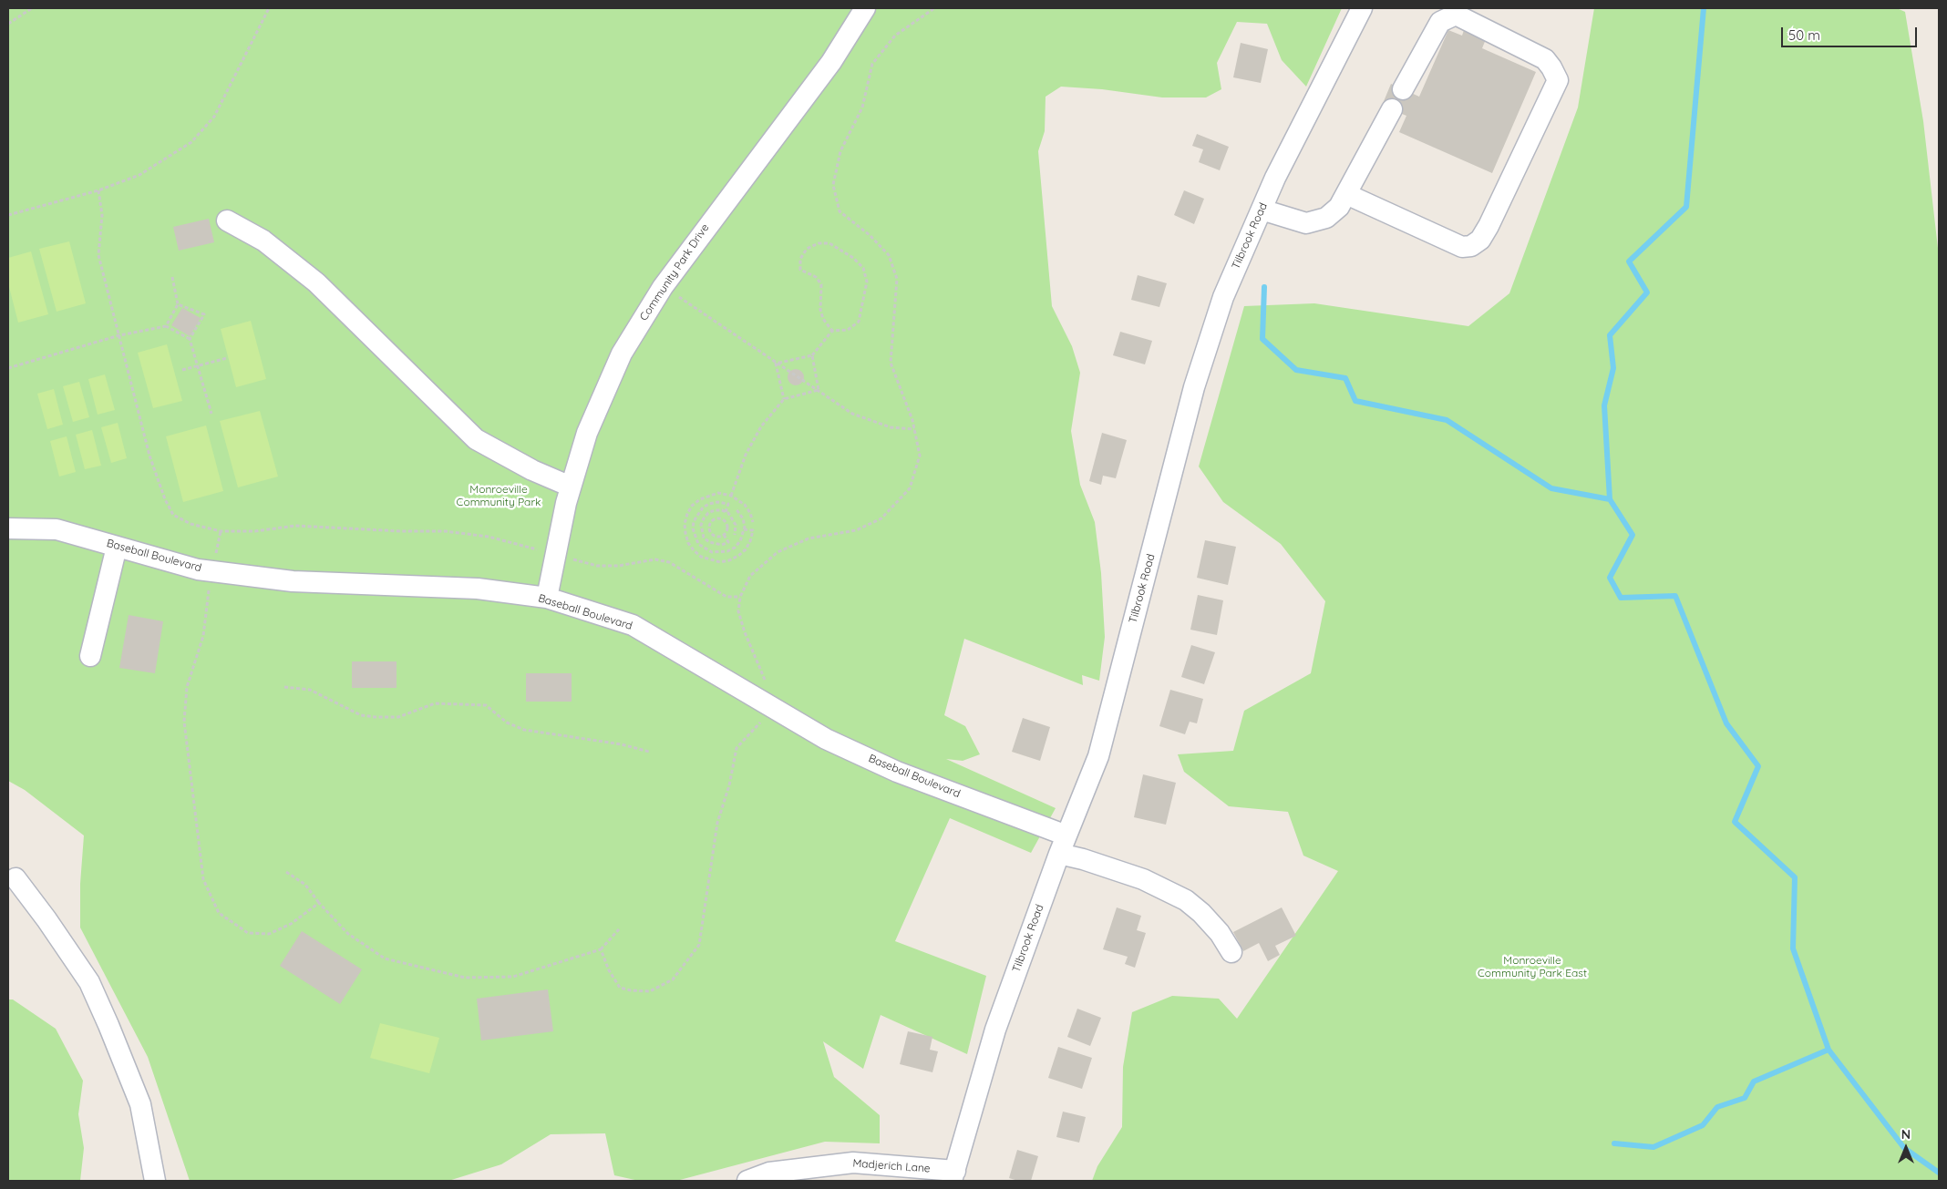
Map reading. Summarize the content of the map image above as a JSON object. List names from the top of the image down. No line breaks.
{"streets":{"street":["Tilbrook Road","Community Park Drive","Baseball Boulevard","Madjerich Lane"]},"crossings":[["Tilbrook Road","Baseball Boulevard"],["Tilbrook Road","Madjerich Lane"],["Community Park Drive","Baseball Boulevard"]],"parks":["Monroeville Community Park","Monroeville Community Park East"],"scale_bar":"50 m","north":"top"}
